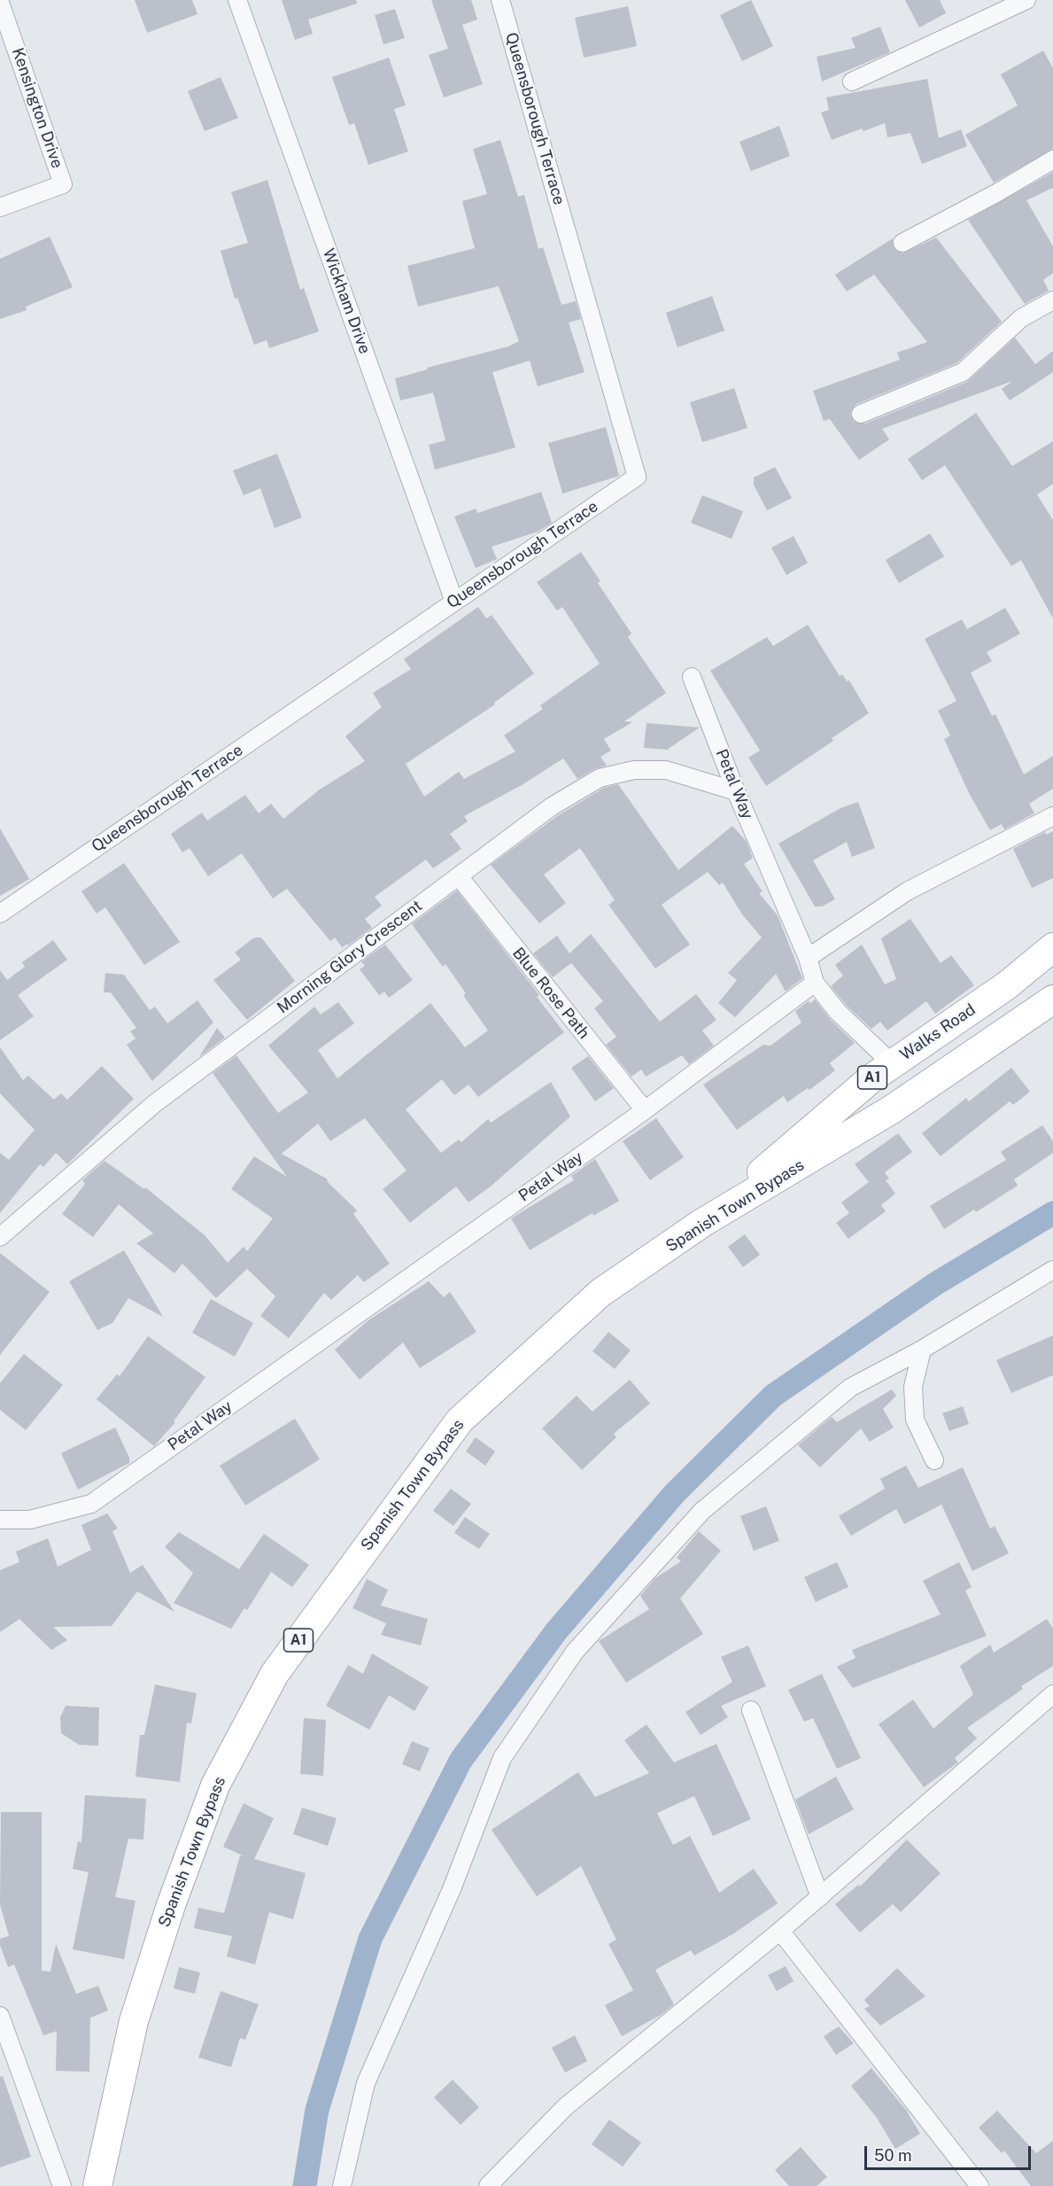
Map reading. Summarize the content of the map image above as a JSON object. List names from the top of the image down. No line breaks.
{"streets":{"main road":["Walks Road","A1","Spanish Town Bypass"],"street":["Kensington Drive","Queensborough Terrace","Wickham Drive","Petal Way","Morning Glory Crescent","Blue Rose Path"]},"crossings":[["Queensborough Terrace","Wickham Drive"],["Petal Way","Morning Glory Crescent"],["Petal Way","Blue Rose Path"],["Morning Glory Crescent","Blue Rose Path"],["Walks Road","Spanish Town Bypass"]],"scale_bar":"50 m"}
